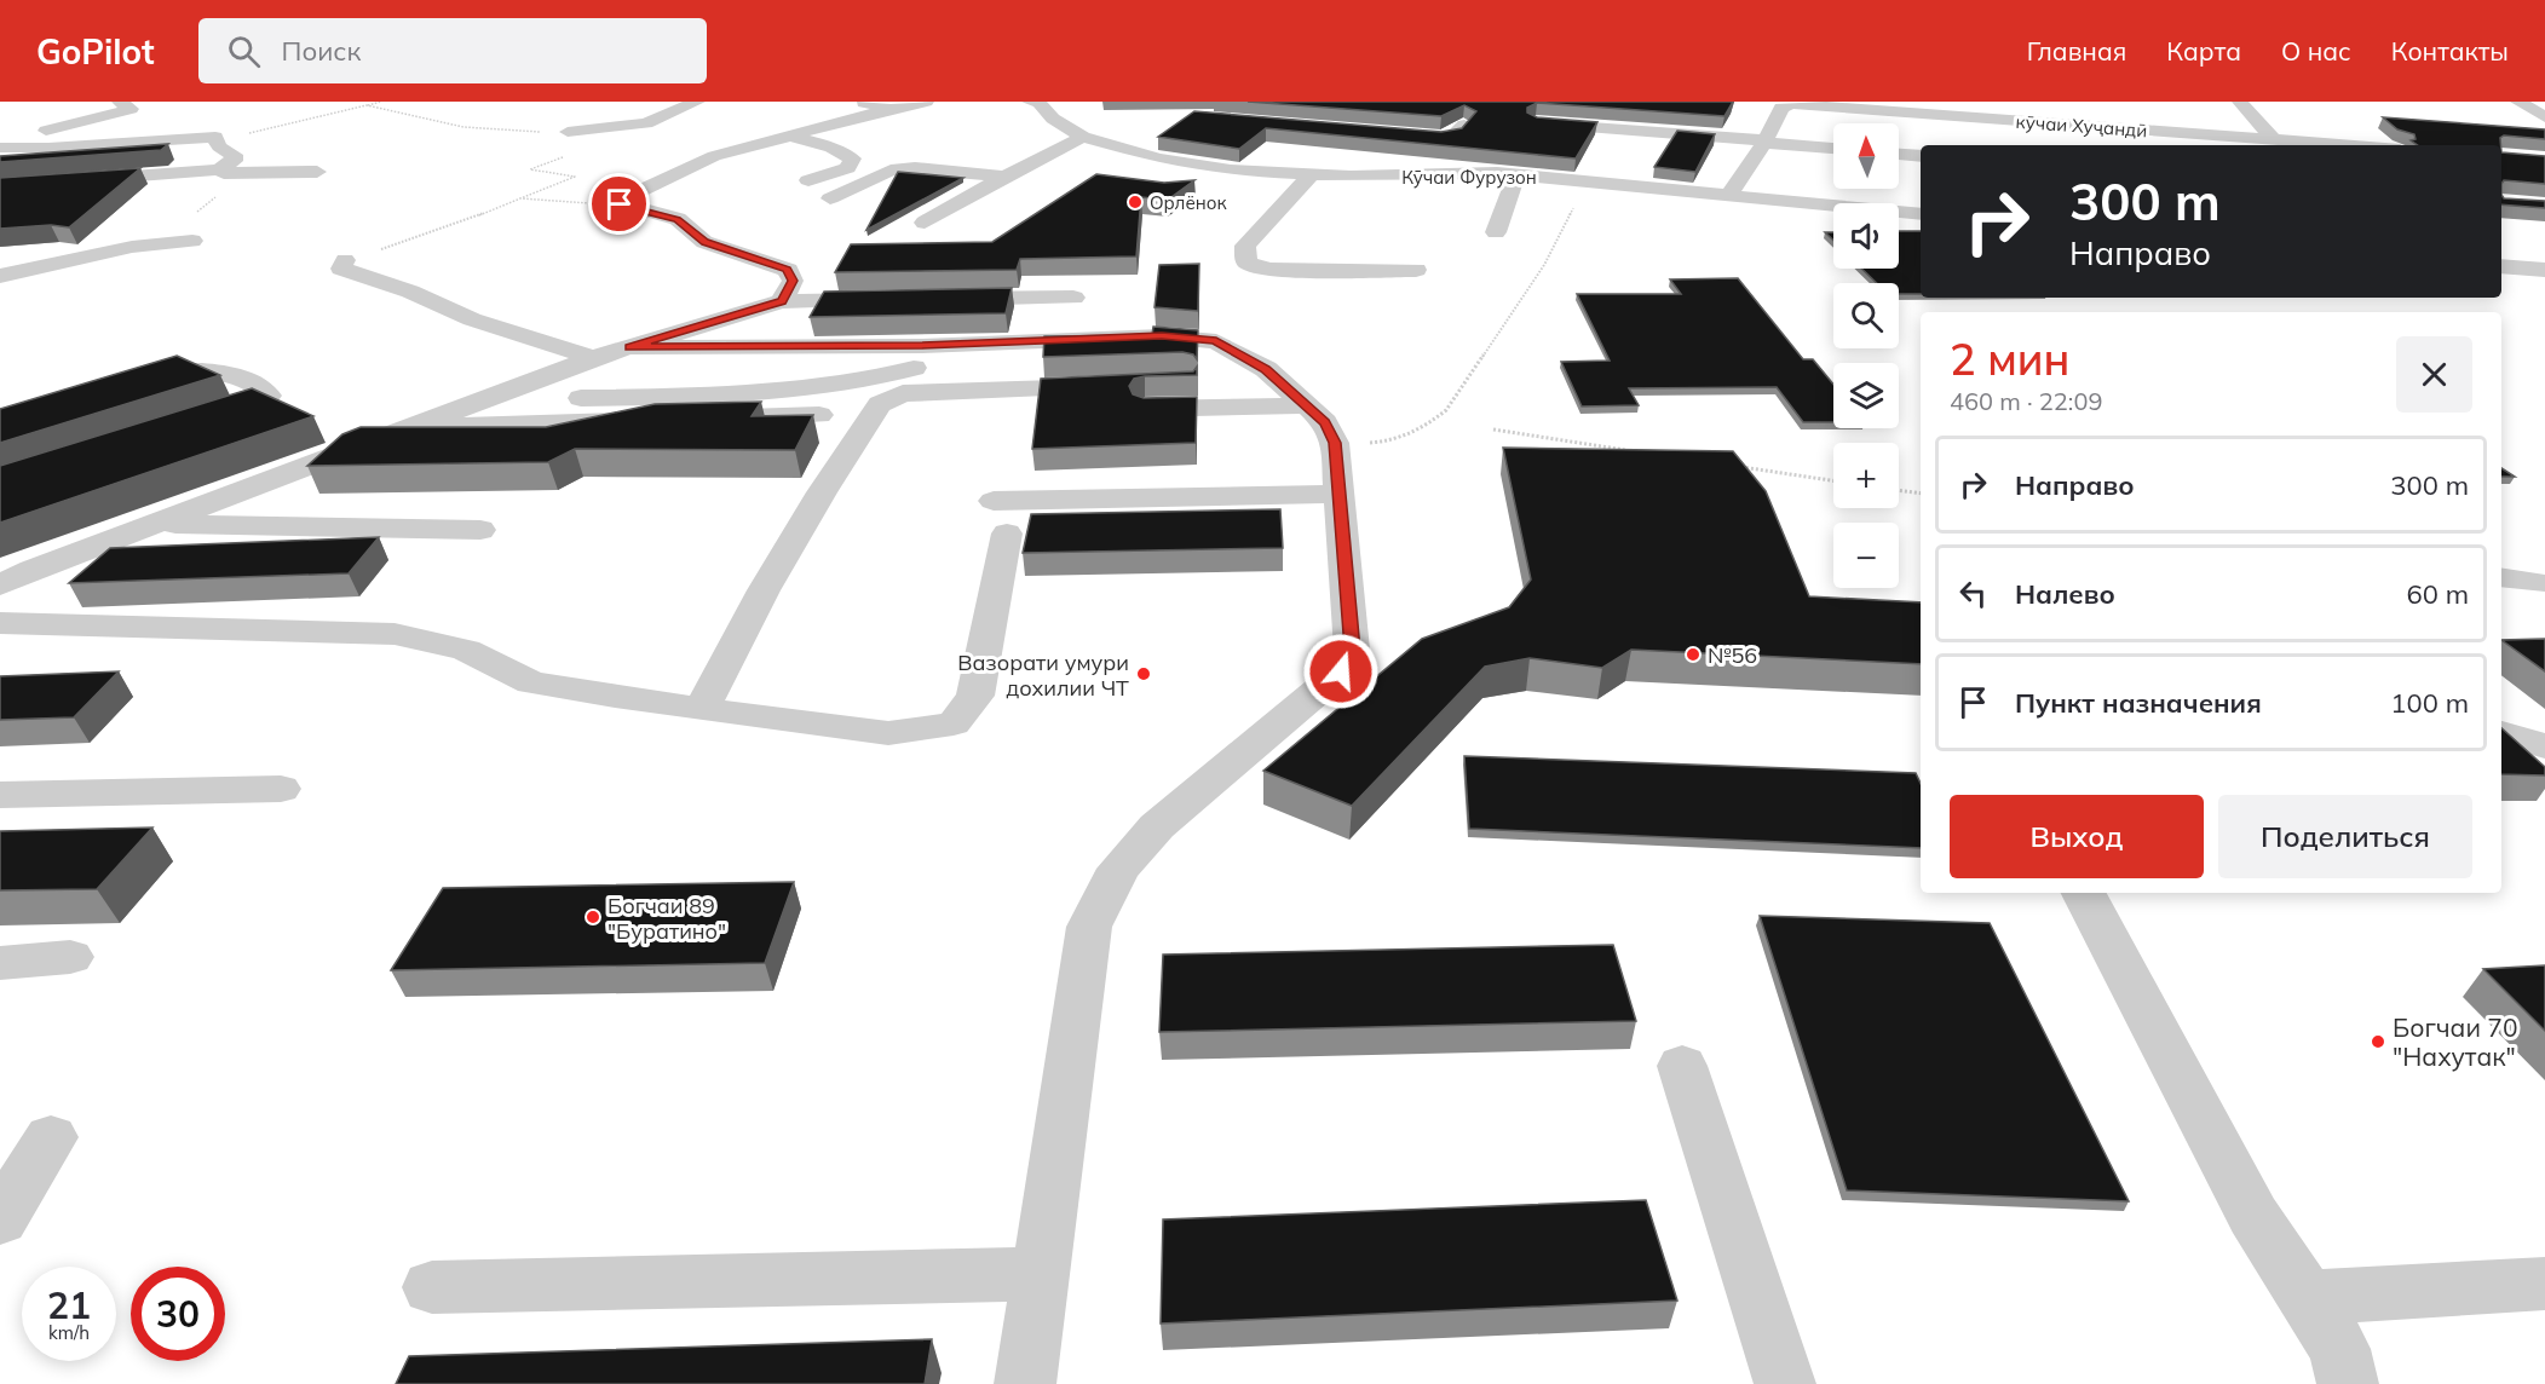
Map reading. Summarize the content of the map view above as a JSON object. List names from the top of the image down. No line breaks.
{"streets":{"street":["кӯчаи Хуҷандӣ","Кӯчаи Фурузон"]},"crossings":[["кӯчаи Хуҷандӣ","Кӯчаи Фурузон"]],"places":["Орлёнок","№56","Вазорати умури дохилии ЧТ","Богчаи 89 \"Буратино\"","Богчаи 70 \"Нахутак\""],"north":"top","page":{"header":"GoPilot","search":"Поиск","nav":["Главная","Карта","О нас","Контакты"],"map_buttons":["+","−"],"turn":["300 m","Направо"],"heading":["2 мин","460 m · 22:09"],"list":[{"name":"Направо","value":"300 m"},{"name":"Налево","value":"60 m"},{"name":"Пункт назначения","value":"100 m"}],"buttons":["Выход","Поделиться"],"speed":"21 km/h","limit":"30"}}
